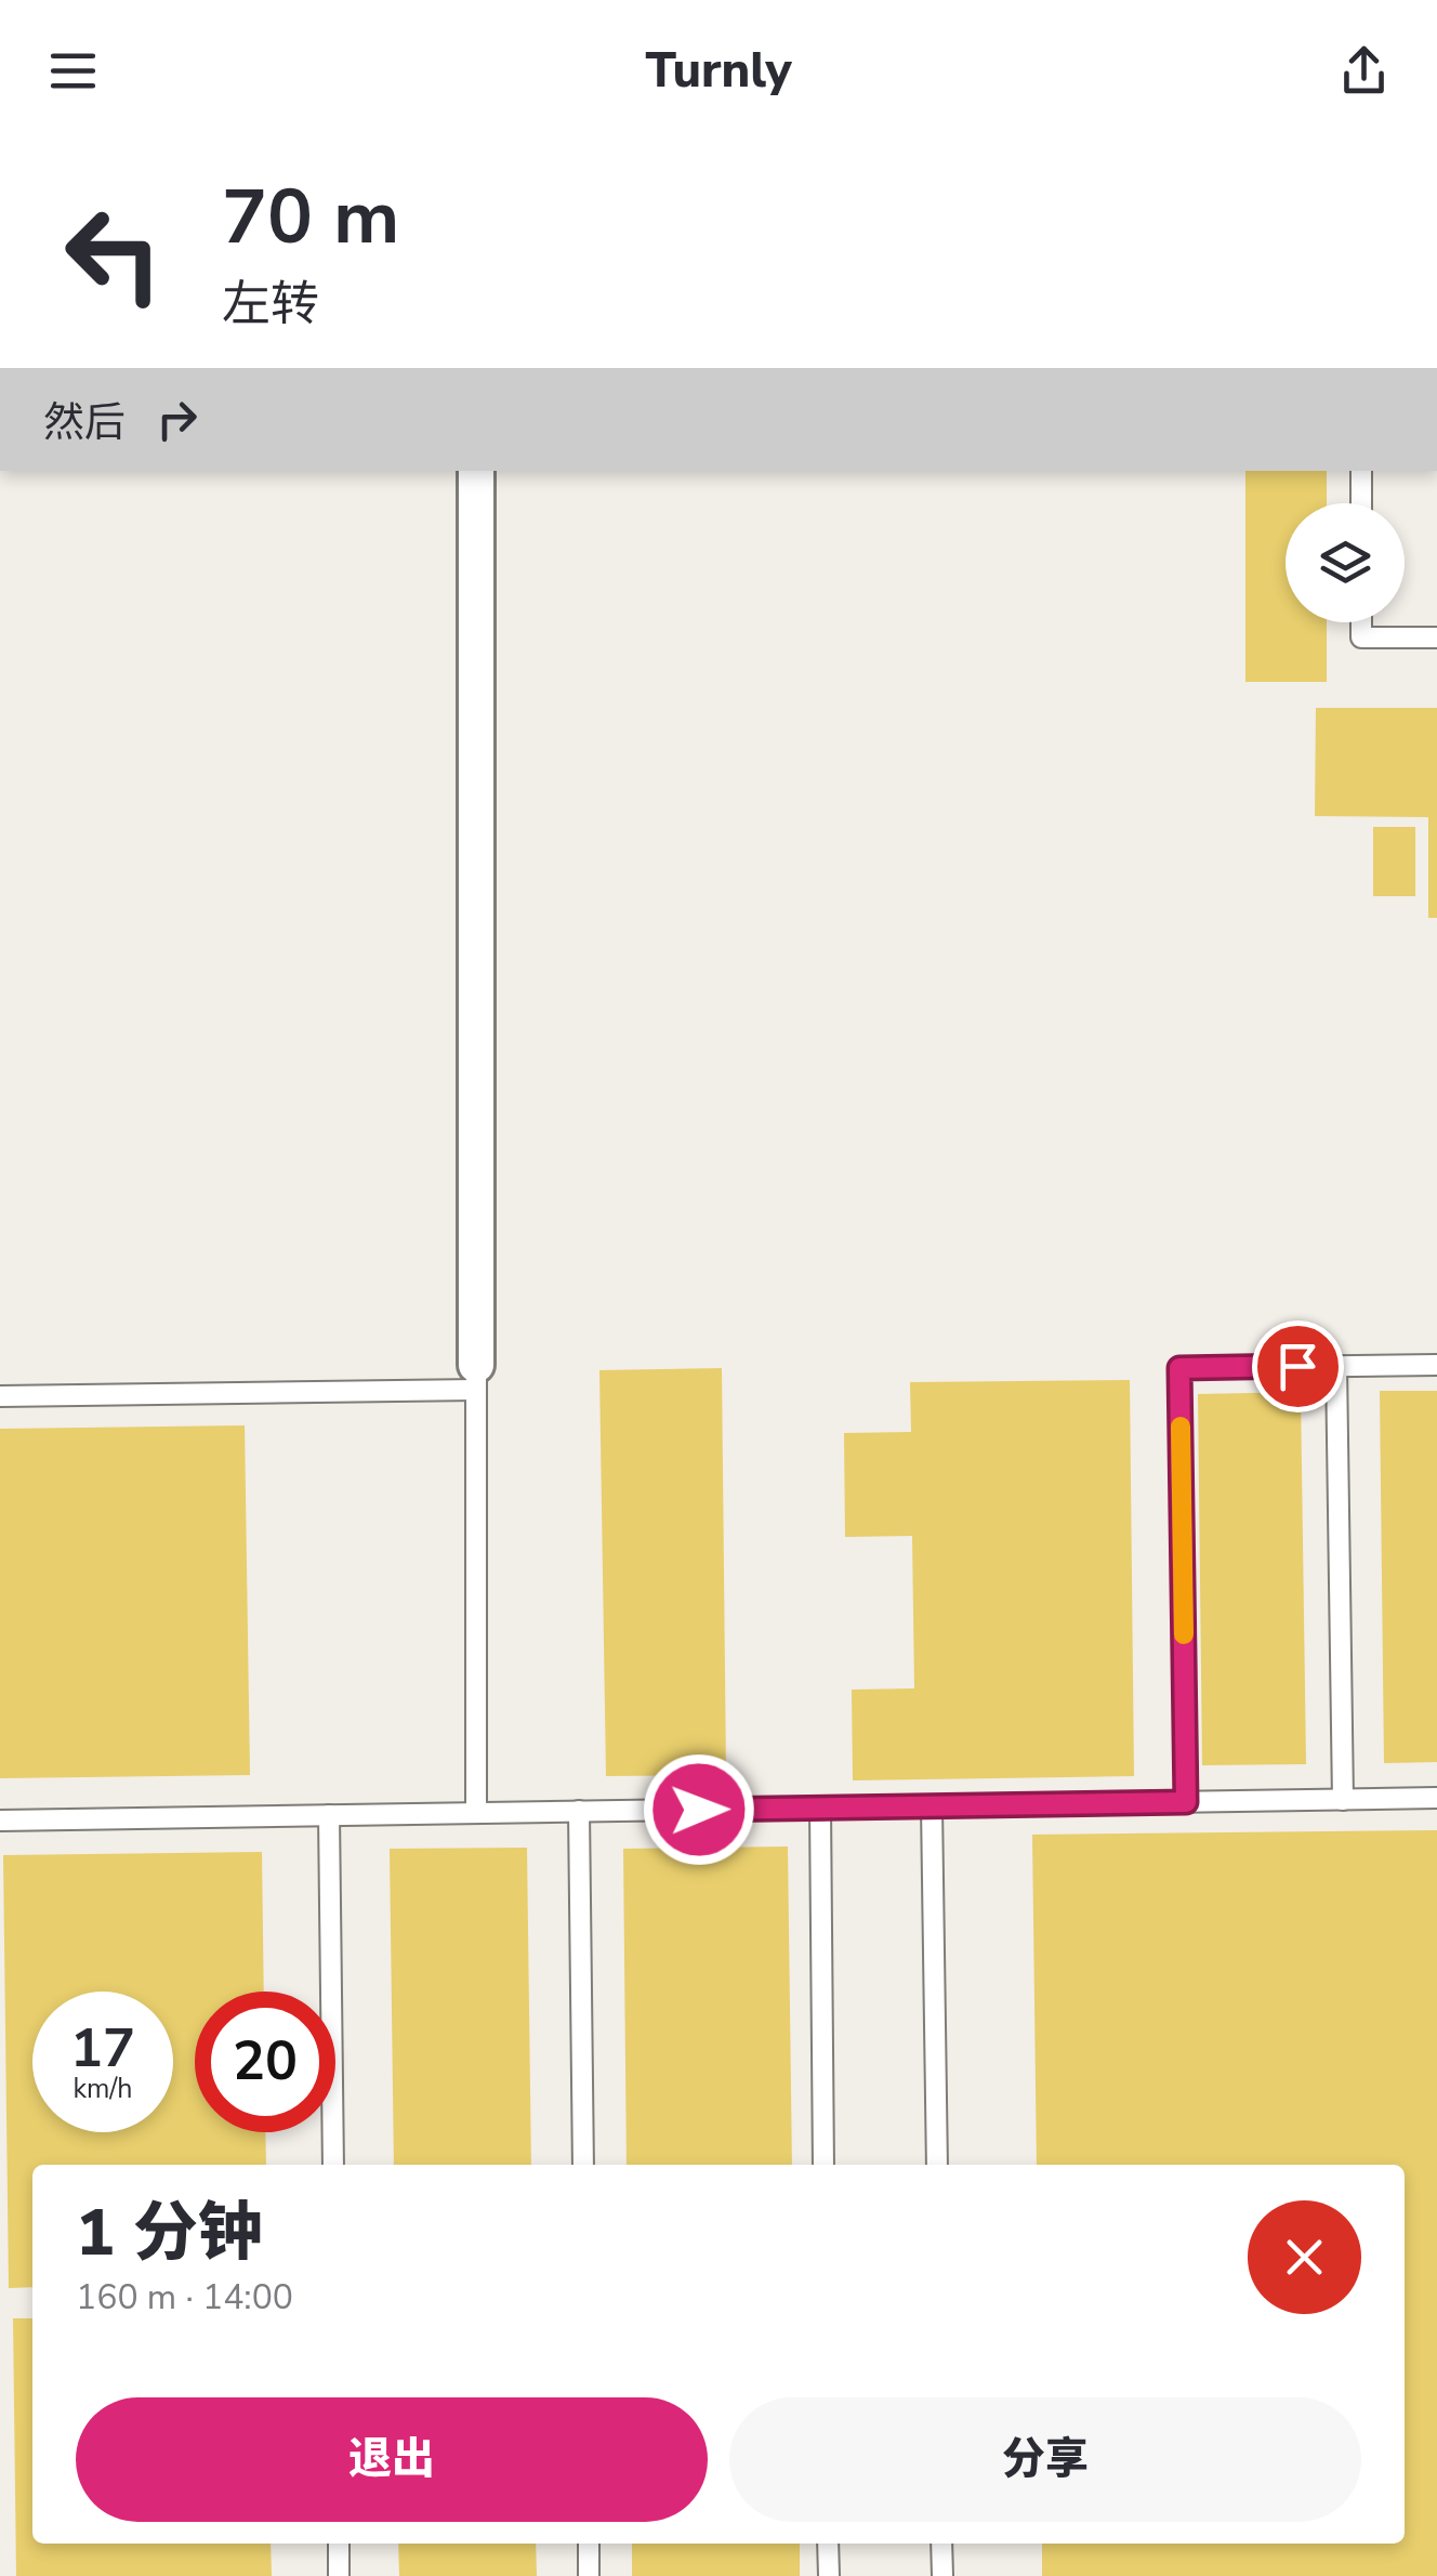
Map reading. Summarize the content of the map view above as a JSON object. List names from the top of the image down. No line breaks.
{"page":{"header":"Turnly","turn":["70 m","左转"],"then":"然后","speed":"17 km/h","limit":"20","heading":["1 分钟","160 m · 14:00"],"buttons":["退出","分享"]}}
